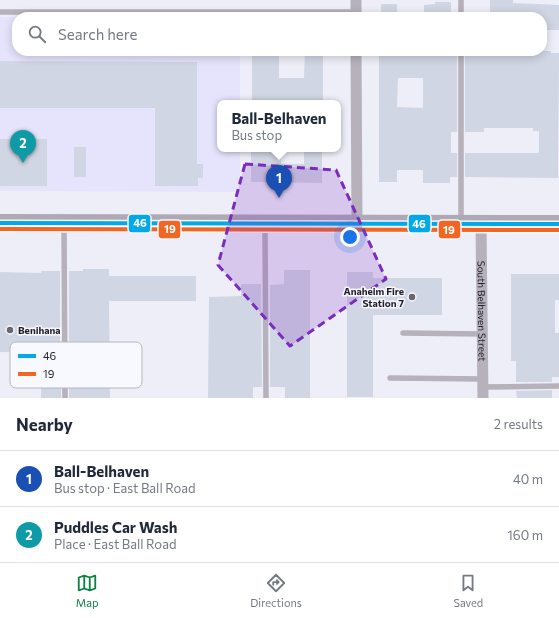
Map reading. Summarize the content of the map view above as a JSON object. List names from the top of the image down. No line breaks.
{"streets":{"street":["South Belhaven Street"]},"places":["Anaheim Fire Station 7","Benihana"],"lines":["transit line 46","transit line 19"],"legend":["46","19"],"page":{"search":"Search here","popup":["Ball-Belhaven","Bus stop"],"pins":["2","1"],"heading":["Nearby","2 results"],"list":[{"mark":"1","name":"Ball-Belhaven","note":"Bus stop · East Ball Road","value":"40 m"},{"mark":"2","name":"Puddles Car Wash","note":"Place · East Ball Road","value":"160 m"}],"nav":["Map","Directions","Saved"]}}
